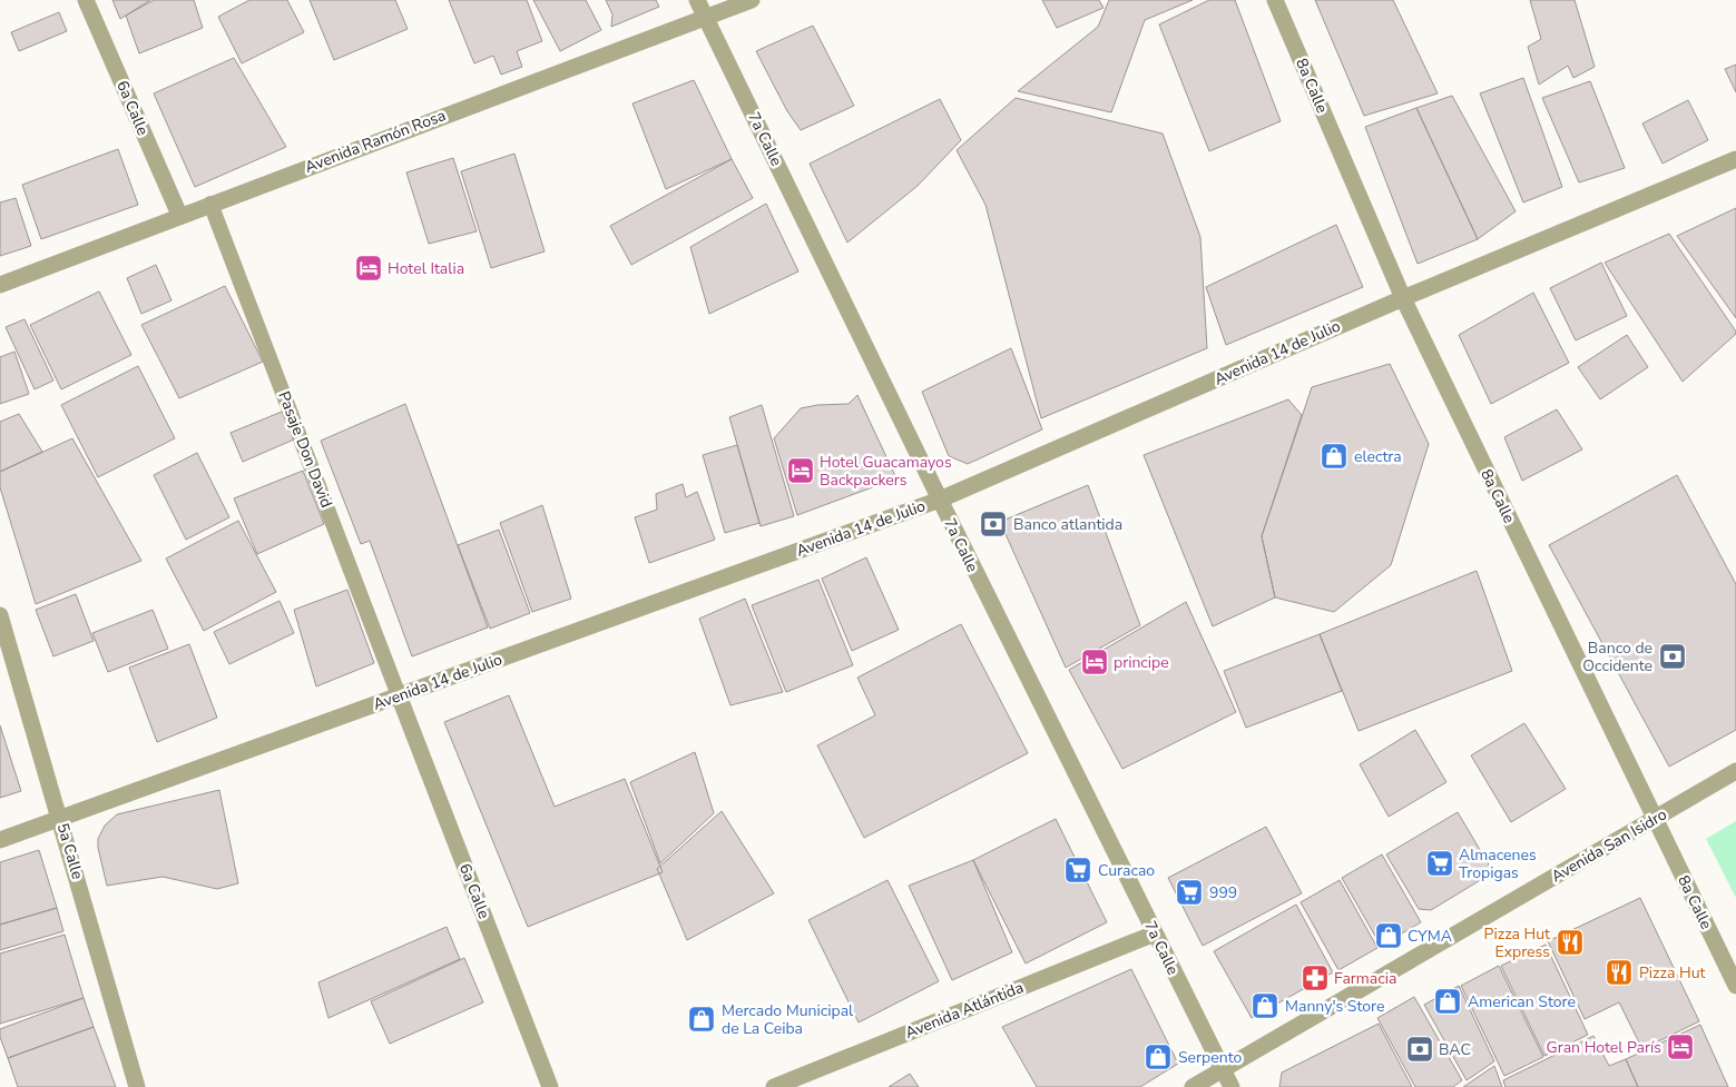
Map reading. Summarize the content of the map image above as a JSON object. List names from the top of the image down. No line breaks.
{"streets":{"street":["8a Calle","6a Calle","7a Calle","Avenida Ramón Rosa","Avenida 14 de Julio","Avenida San Isidro","5a Calle","Avenida Atlántida"],"lane":["Pasaje Don David"]},"crossings":[["8a Calle","Avenida 14 de Julio"],["8a Calle","Avenida San Isidro"],["6a Calle","Avenida Ramón Rosa"],["6a Calle","Avenida 14 de Julio"],["6a Calle","Pasaje Don David"],["7a Calle","Avenida Ramón Rosa"],["7a Calle","Avenida 14 de Julio"],["7a Calle","Avenida San Isidro"],["7a Calle","Avenida Atlántida"],["Avenida Ramón Rosa","Pasaje Don David"],["Avenida 14 de Julio","Pasaje Don David"],["Avenida 14 de Julio","5a Calle"]],"places":{"hotel":["Hotel Italia","Hotel Guacamayos Backpackers","principe","Gran Hotel París"],"shop":["electra","CYMA","American Store","Manny's Store","Mercado Municipal de La Ceiba","Serpento"],"bank":["Banco atlantida","Banco de Occidente","BAC"],"supermarket":["Almacenes Tropigas","Curacao","999"],"restaurant":["Pizza Hut Express","Pizza Hut"],"pharmacy":["Farmacia"]}}
